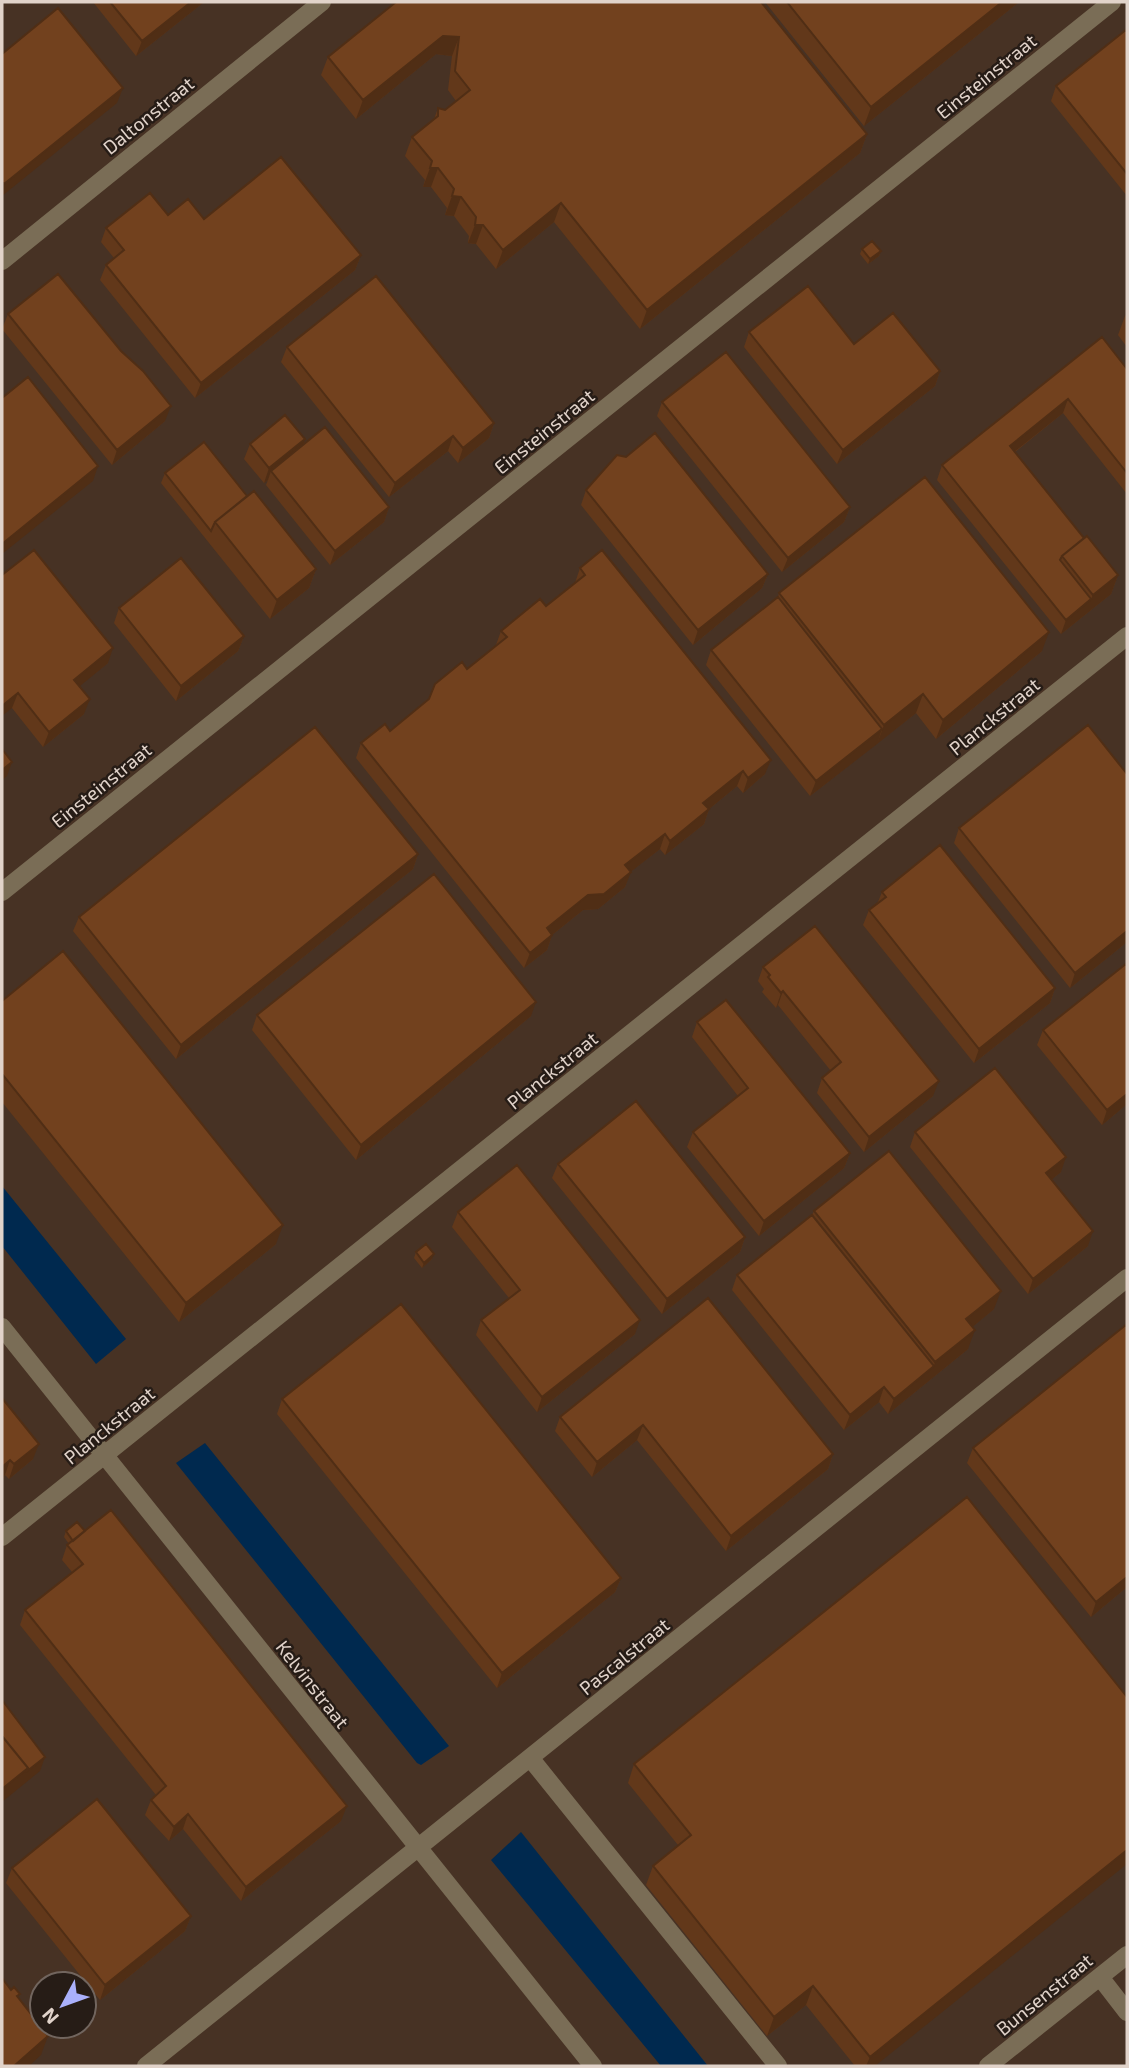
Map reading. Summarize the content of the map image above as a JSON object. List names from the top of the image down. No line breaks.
{"streets":{"street":["Einsteinstraat","Daltonstraat","Planckstraat","Pascalstraat","Kelvinstraat","Bunsenstraat"]},"crossings":[["Planckstraat","Kelvinstraat"],["Pascalstraat","Kelvinstraat"]],"north":"bottom left"}
